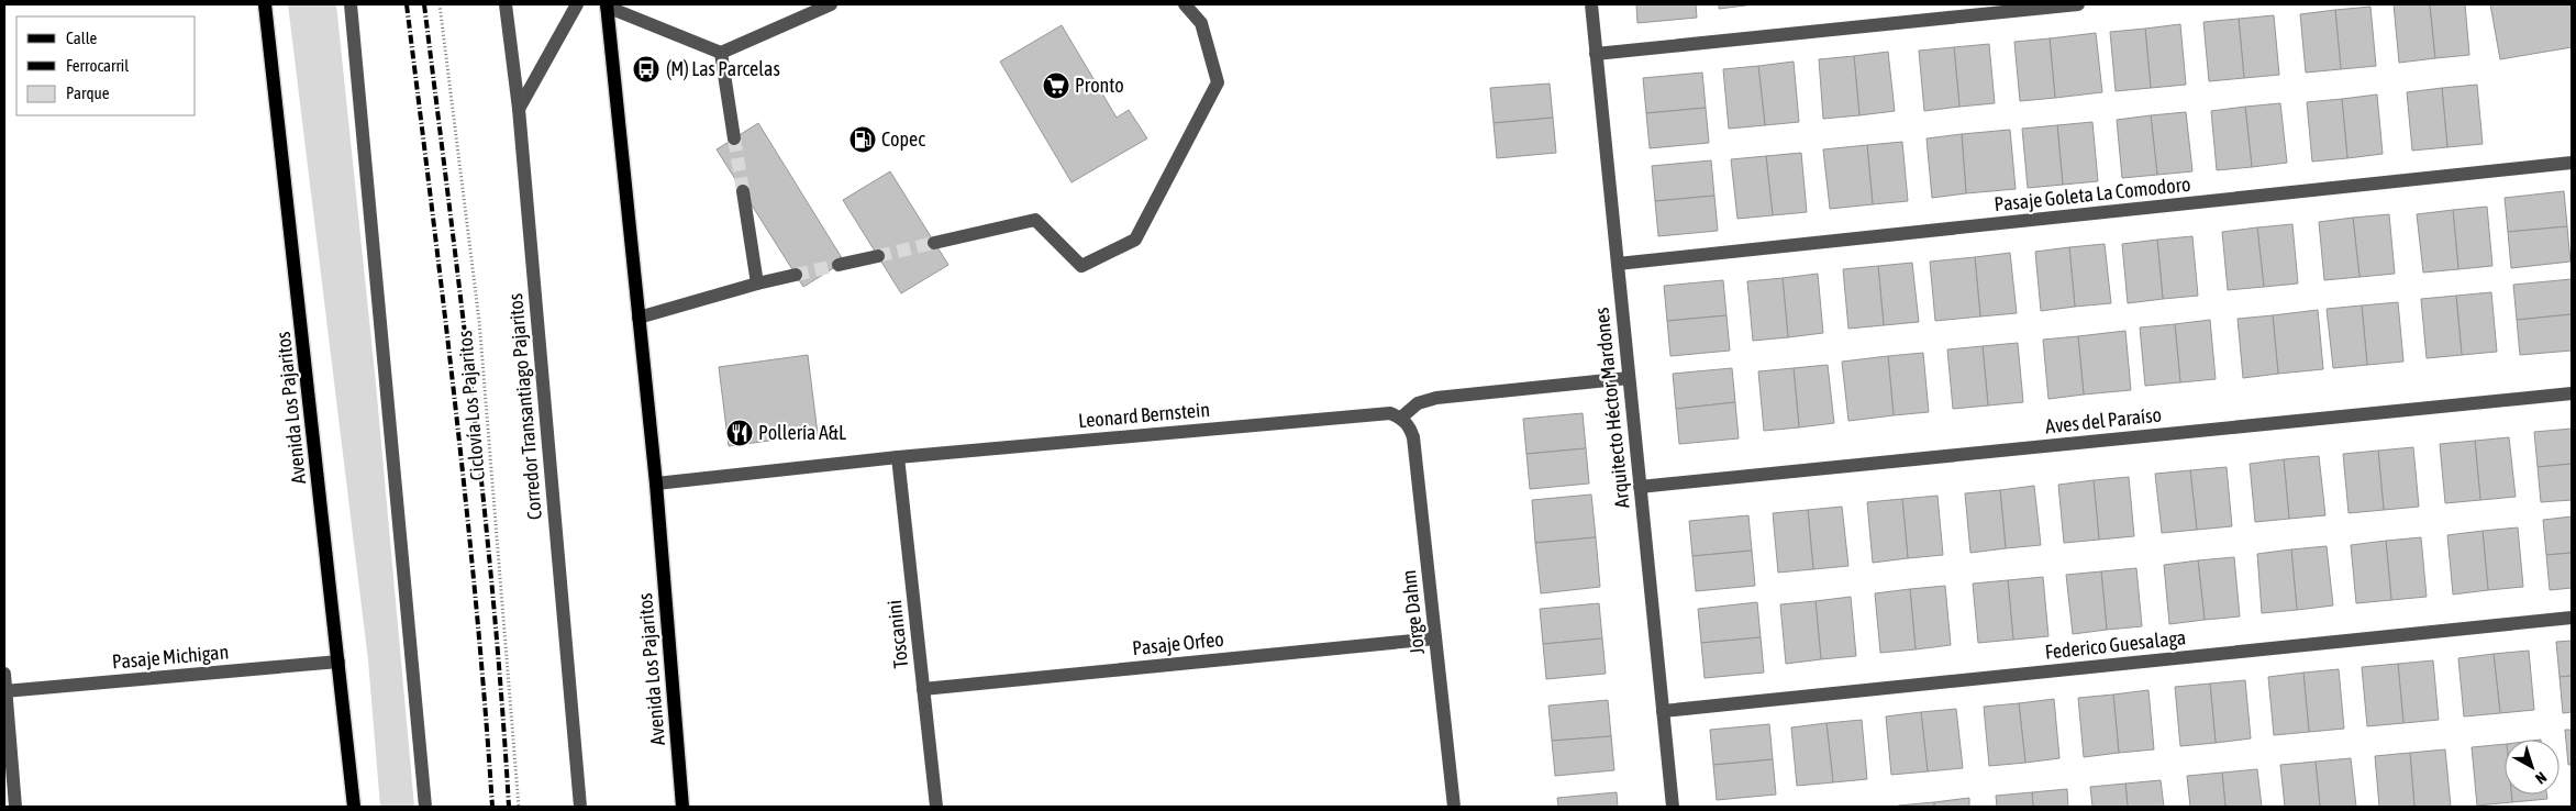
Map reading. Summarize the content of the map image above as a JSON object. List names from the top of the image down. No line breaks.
{"streets":{"main road":["Avenida Los Pajaritos"],"street":["Pasaje Goleta La Comodoro","Corredor Transantiago Pajaritos","Arquitecto Héctor Mardones","Leonard Bernstein","Aves del Paraíso","Jorge Dahm","Toscanini","Pasaje Orfeo","Federico Guesalaga","Pasaje Michigan"],"path":["Ciclovía Los Pajaritos"]},"crossings":[["Pasaje Goleta La Comodoro","Arquitecto Héctor Mardones"],["Avenida Los Pajaritos","Leonard Bernstein"],["Avenida Los Pajaritos","Pasaje Michigan"],["Arquitecto Héctor Mardones","Aves del Paraíso"],["Arquitecto Héctor Mardones","Federico Guesalaga"],["Leonard Bernstein","Jorge Dahm"],["Leonard Bernstein","Toscanini"],["Jorge Dahm","Pasaje Orfeo"],["Toscanini","Pasaje Orfeo"]],"places":{"bus stop":["(M) Las Parcelas"],"supermarket":["Pronto"],"fuel station":["Copec"],"restaurant":["Pollería A&L"]},"legend":["Calle","Ferrocarril","Parque"],"north":"bottom right"}
